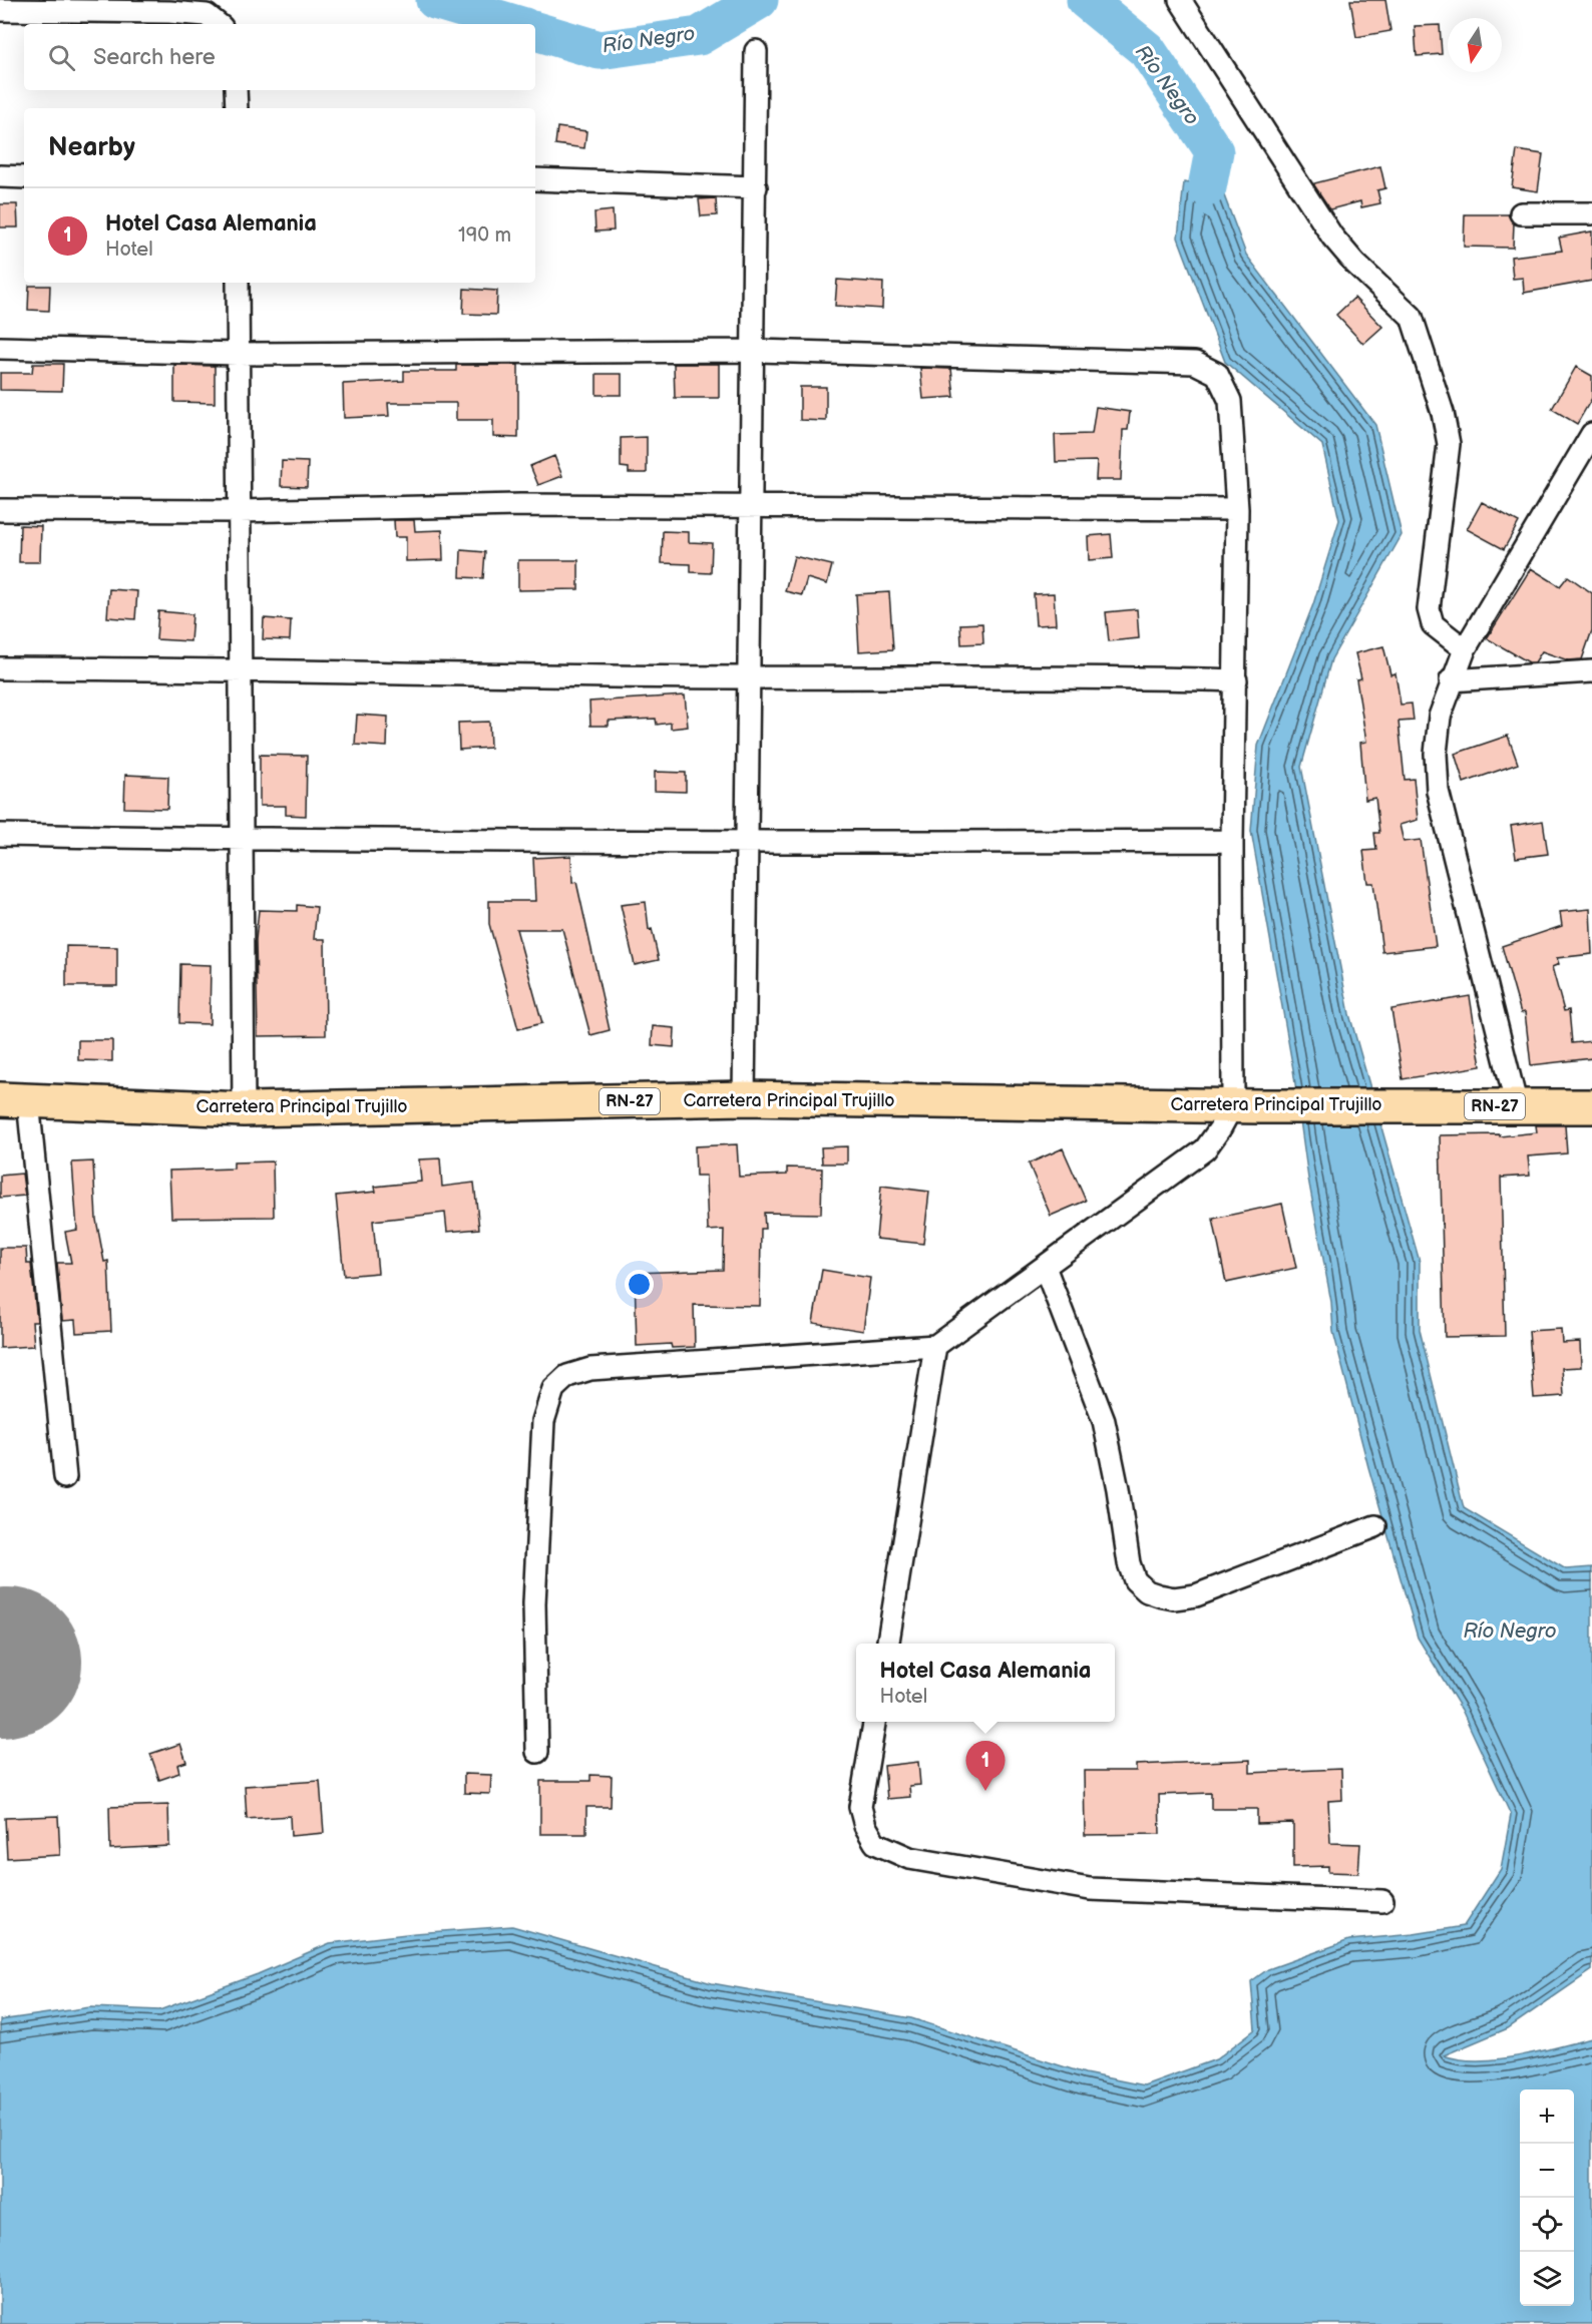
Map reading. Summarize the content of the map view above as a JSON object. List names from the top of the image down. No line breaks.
{"streets":{"main road":["Carretera Principal Trujillo","RN-27"]},"crossings":[["Carretera Principal Trujillo","RN-27"]],"water":["Río Negro"],"north":"bottom","page":{"search":"Search here","heading":"Nearby","list":[{"mark":"1","name":"Hotel Casa Alemania","note":"Hotel","value":"190 m"}],"popup":["Hotel Casa Alemania","Hotel"],"pins":"1","map_buttons":["+","−"]}}
